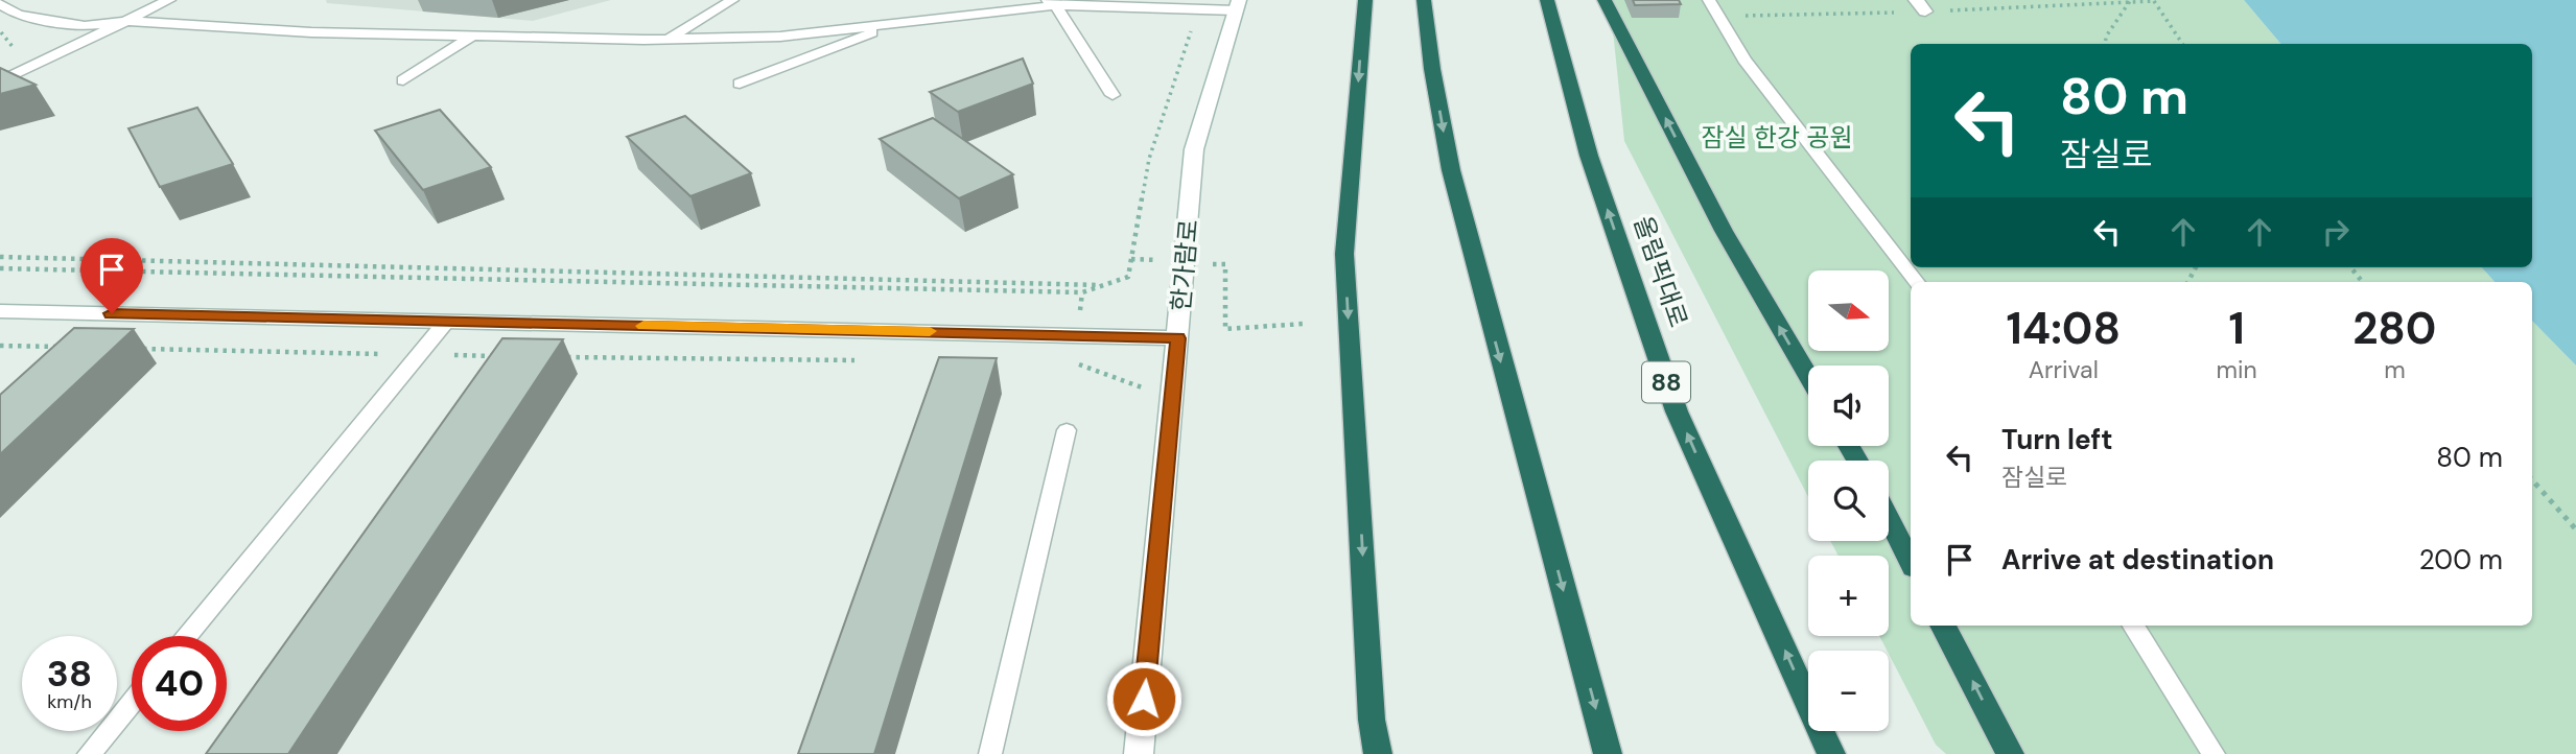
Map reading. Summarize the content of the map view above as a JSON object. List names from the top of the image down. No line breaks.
{"streets":{"highway":["올림픽대로","88"],"street":["한가람로"]},"parks":["잠실 한강 공원"],"north":"right","page":{"turn":["80 m","잠실로"],"map_buttons":["+","−"],"eta":["14:08","Arrival","1","min","280","m"],"list":[{"name":"Turn left","note":"잠실로","value":"80 m"},{"name":"Arrive at destination","value":"200 m"}],"speed":"38 km/h","limit":"40"}}
